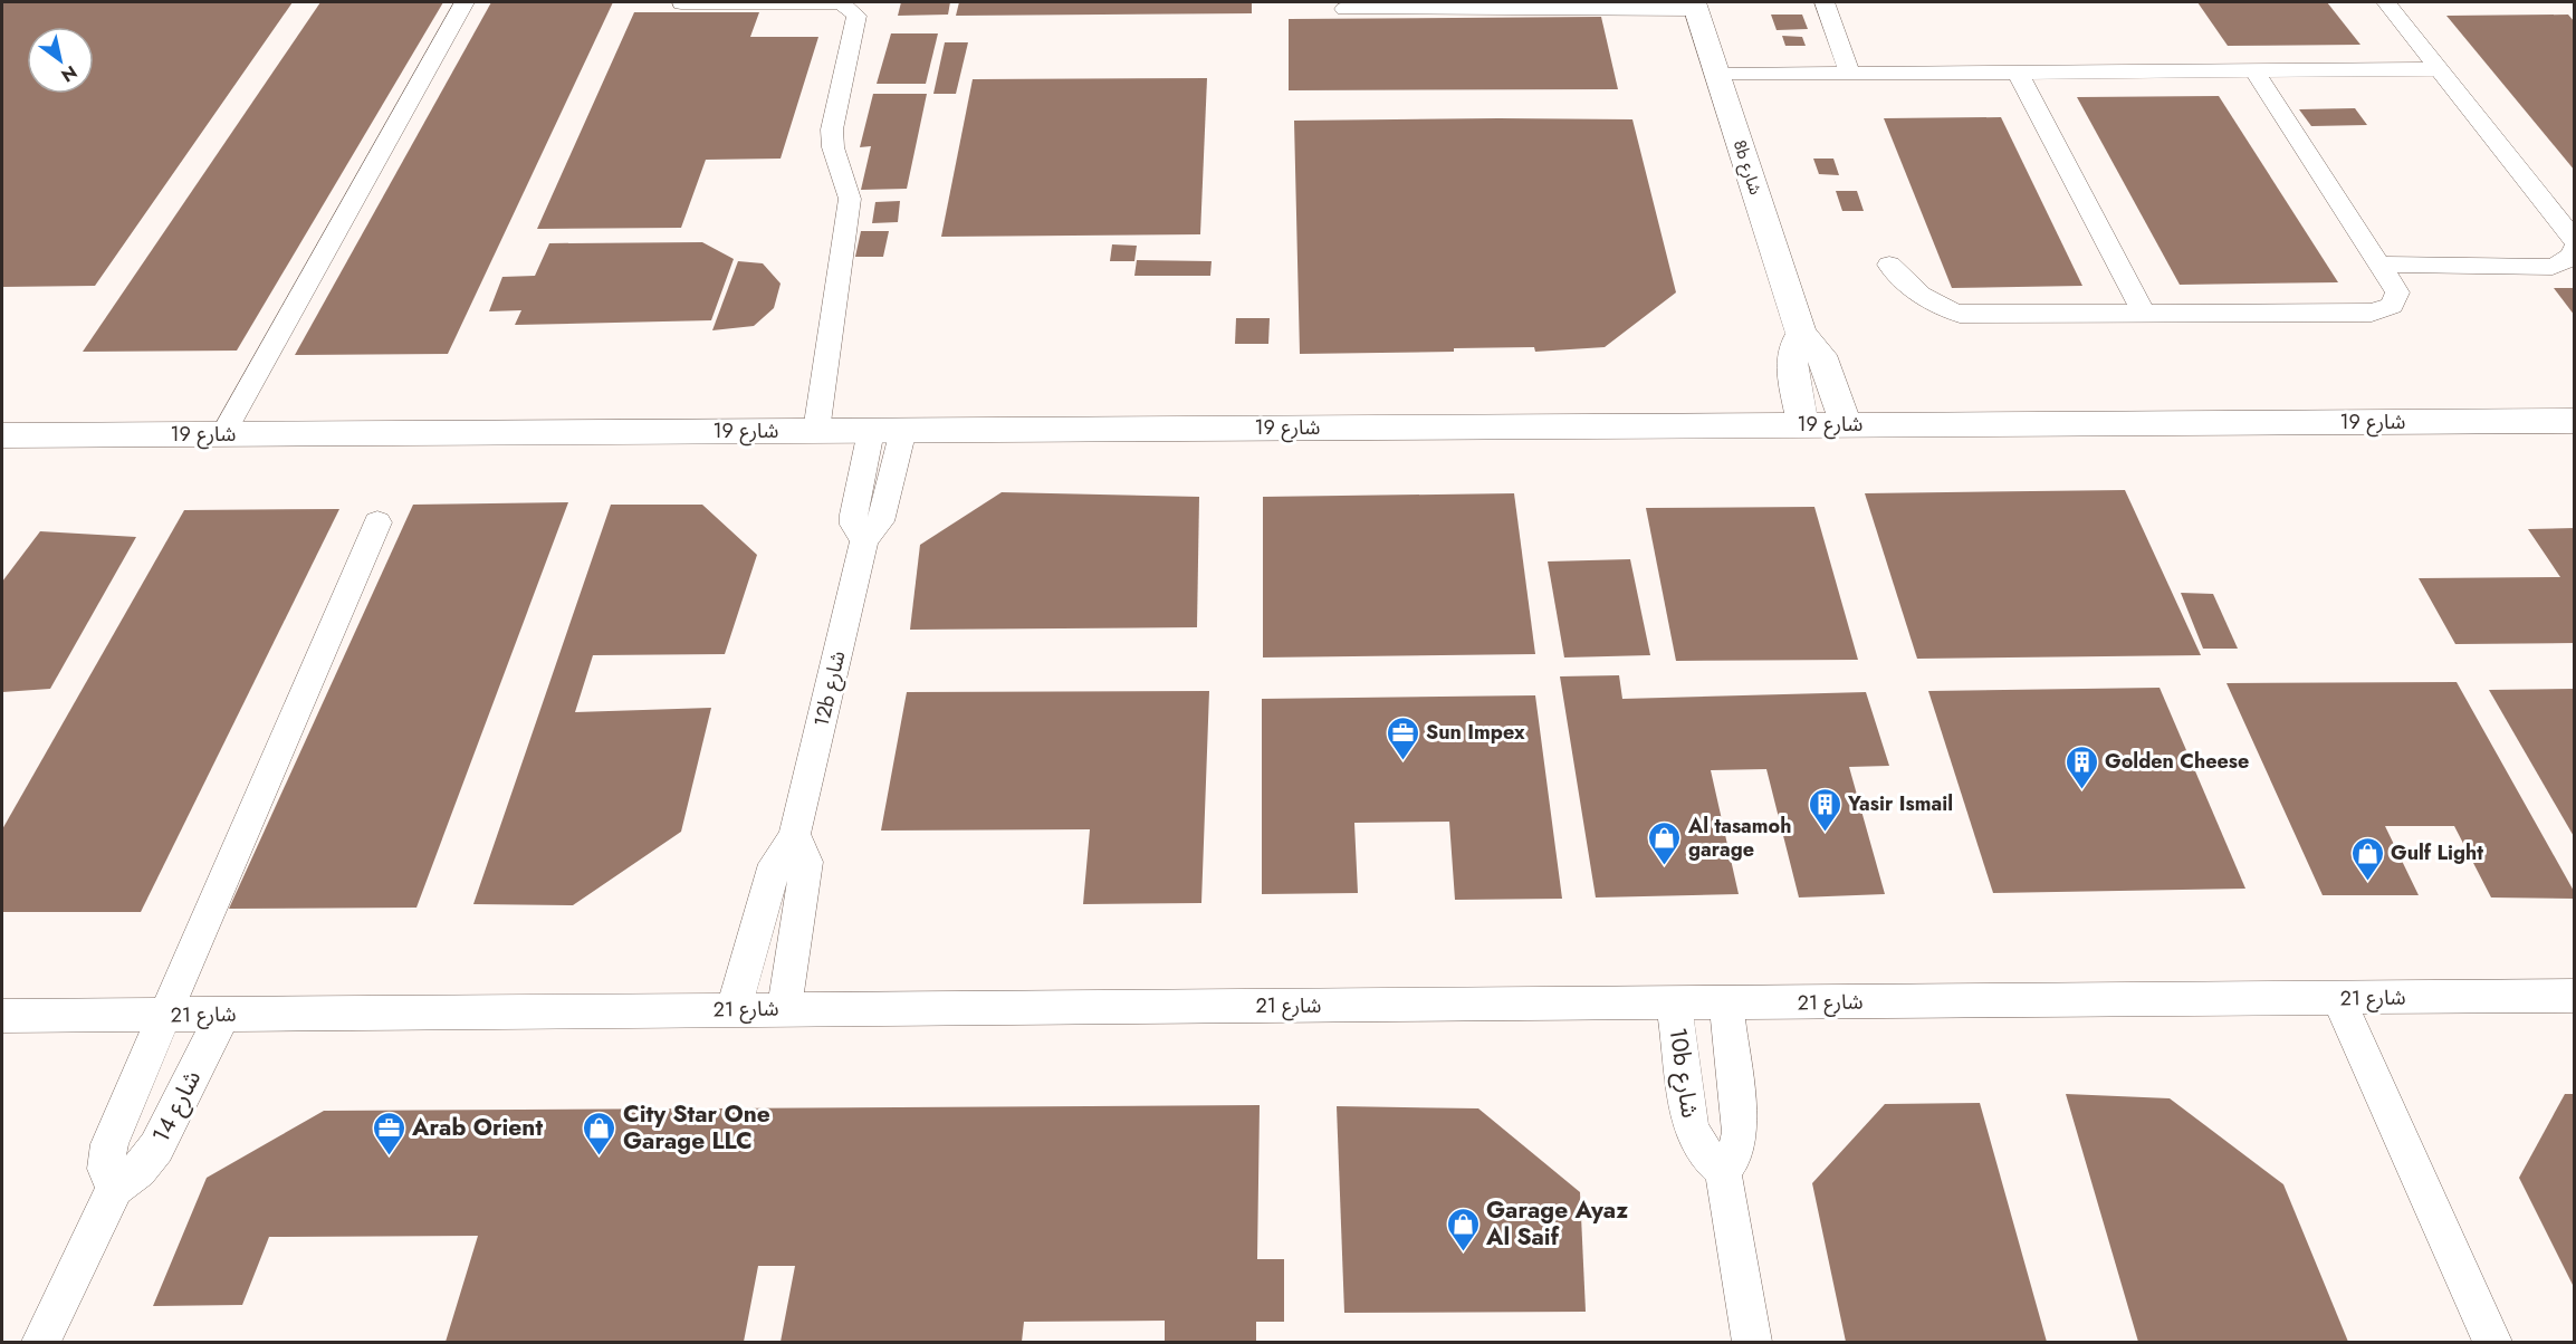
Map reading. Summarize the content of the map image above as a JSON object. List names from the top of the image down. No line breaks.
{"streets":{"street":["8b شارع","شارع 19"],"lane":["12b شارع","شارع 21","10b شارع","شارع 14"]},"crossings":[["8b شارع","شارع 19"],["شارع 19","12b شارع"],["12b شارع","شارع 21"],["شارع 21","10b شارع"],["شارع 21","شارع 14"]],"places":{"office":["Sun Impex","Arab Orient"],"building":["Golden Cheese","Yasir Ismail"],"shop":["Al tasamoh garage","Gulf Light","City Star One Garage LLC","Garage Ayaz Al Saif"]},"north":"bottom right"}
